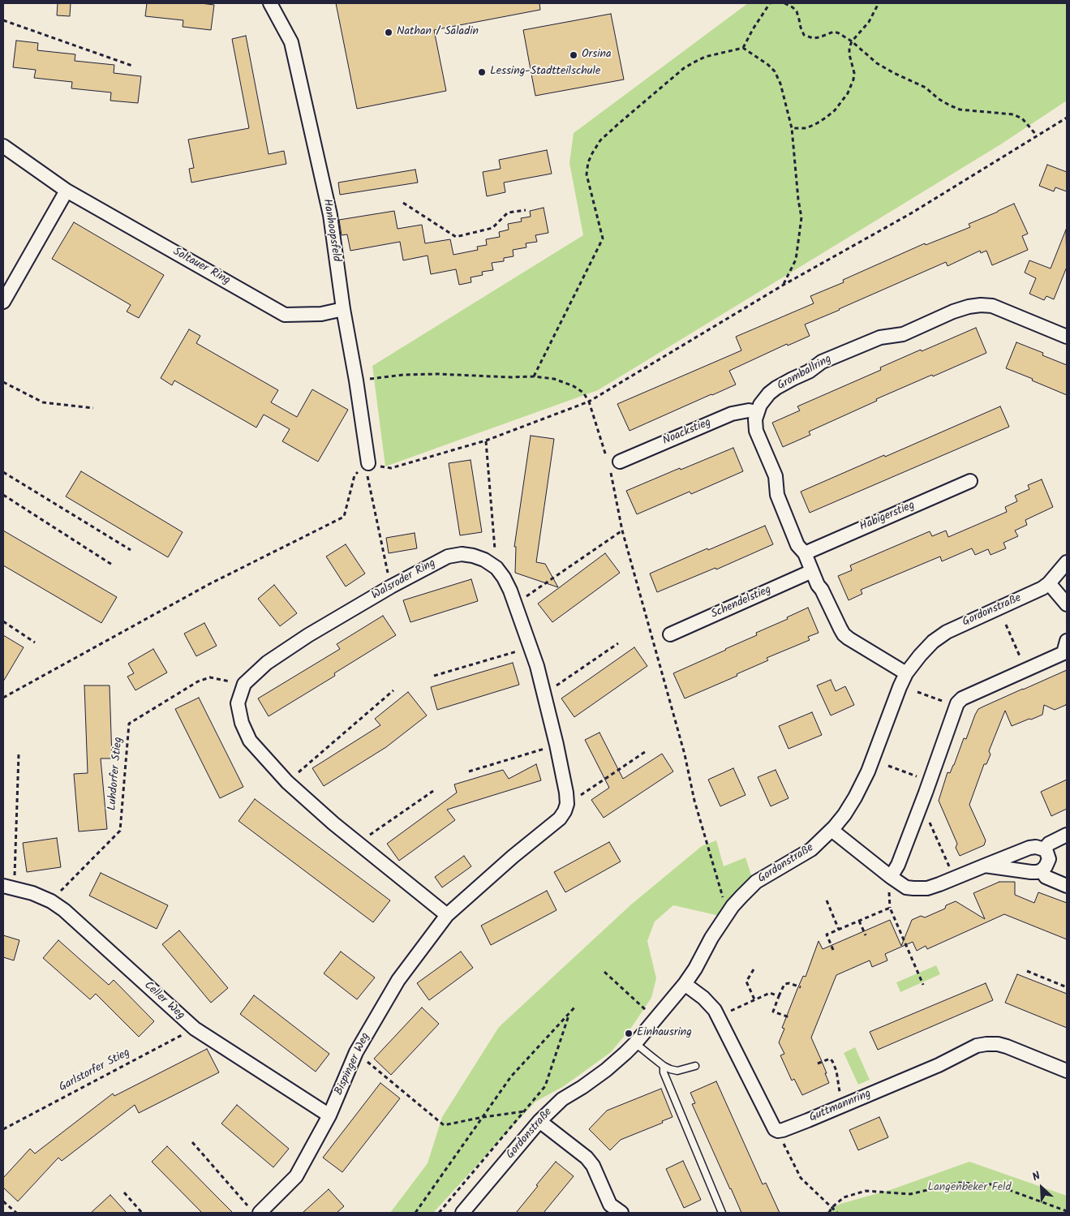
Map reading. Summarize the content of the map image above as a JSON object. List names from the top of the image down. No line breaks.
{"streets":{"street":["Hanhoopsfeld","Soltauer Ring","Gromballring","Noackstieg","Habigerstieg","Walsroder Ring","Schendelstieg","Gordonstraße","Celler Weg","Bispinger Weg","Guttmannring"],"path":["Luhdorfer Stieg","Garlstorfer Stieg"]},"crossings":[["Hanhoopsfeld","Soltauer Ring"],["Gromballring","Noackstieg"],["Walsroder Ring","Luhdorfer Stieg"],["Luhdorfer Stieg","Celler Weg"],["Celler Weg","Bispinger Weg"],["Celler Weg","Garlstorfer Stieg"]],"parks":["Langenbeker Feld"],"places":["Nathan / Saladin","Orsina","Lessing-Stadtteilschule","Einhausring"],"north":"top left"}
